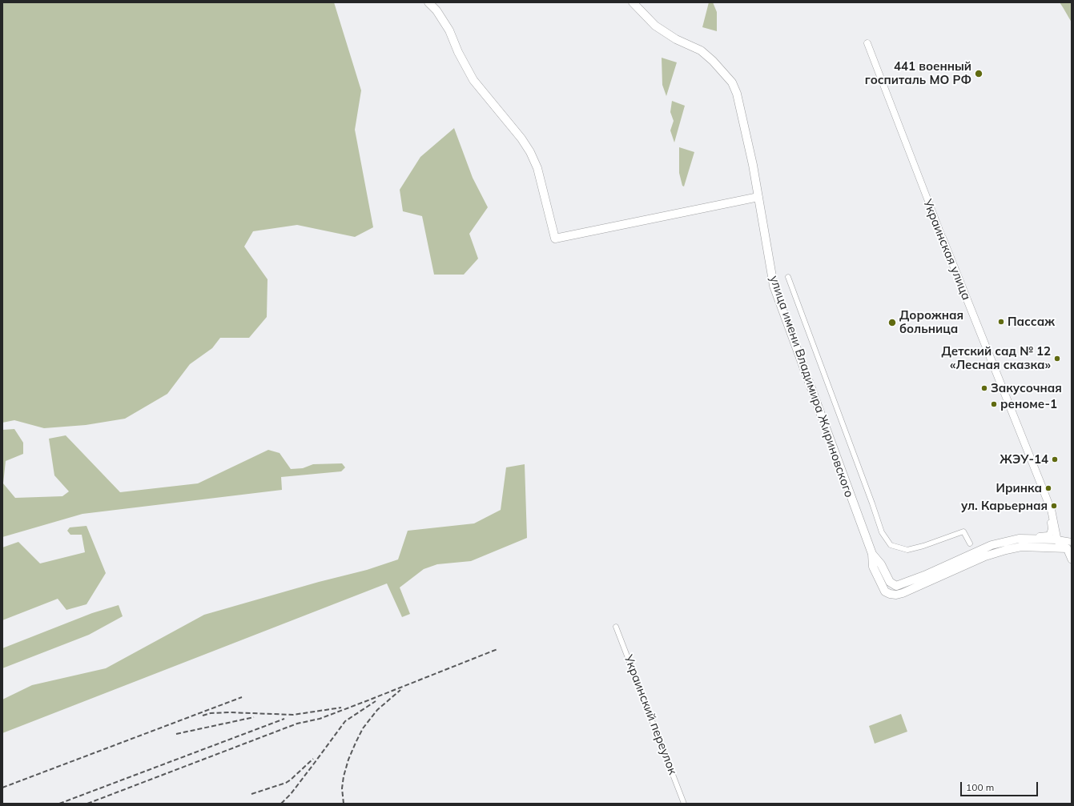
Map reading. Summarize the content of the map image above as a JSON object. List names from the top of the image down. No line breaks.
{"streets":{"main road":["Украинская улица","улица имени Владимира Жириновского"],"street":["Украинский переулок"]},"crossings":[["Украинская улица","улица имени Владимира Жириновского"]],"places":["441 военный госпиталь МО РФ","Пассаж","Дорожная больница","Детский сад № 12 «Лесная сказка»","Закусочная","реноме-1","ЖЭУ-14","Иринка","ул. Карьерная"],"scale_bar":"100 m"}
